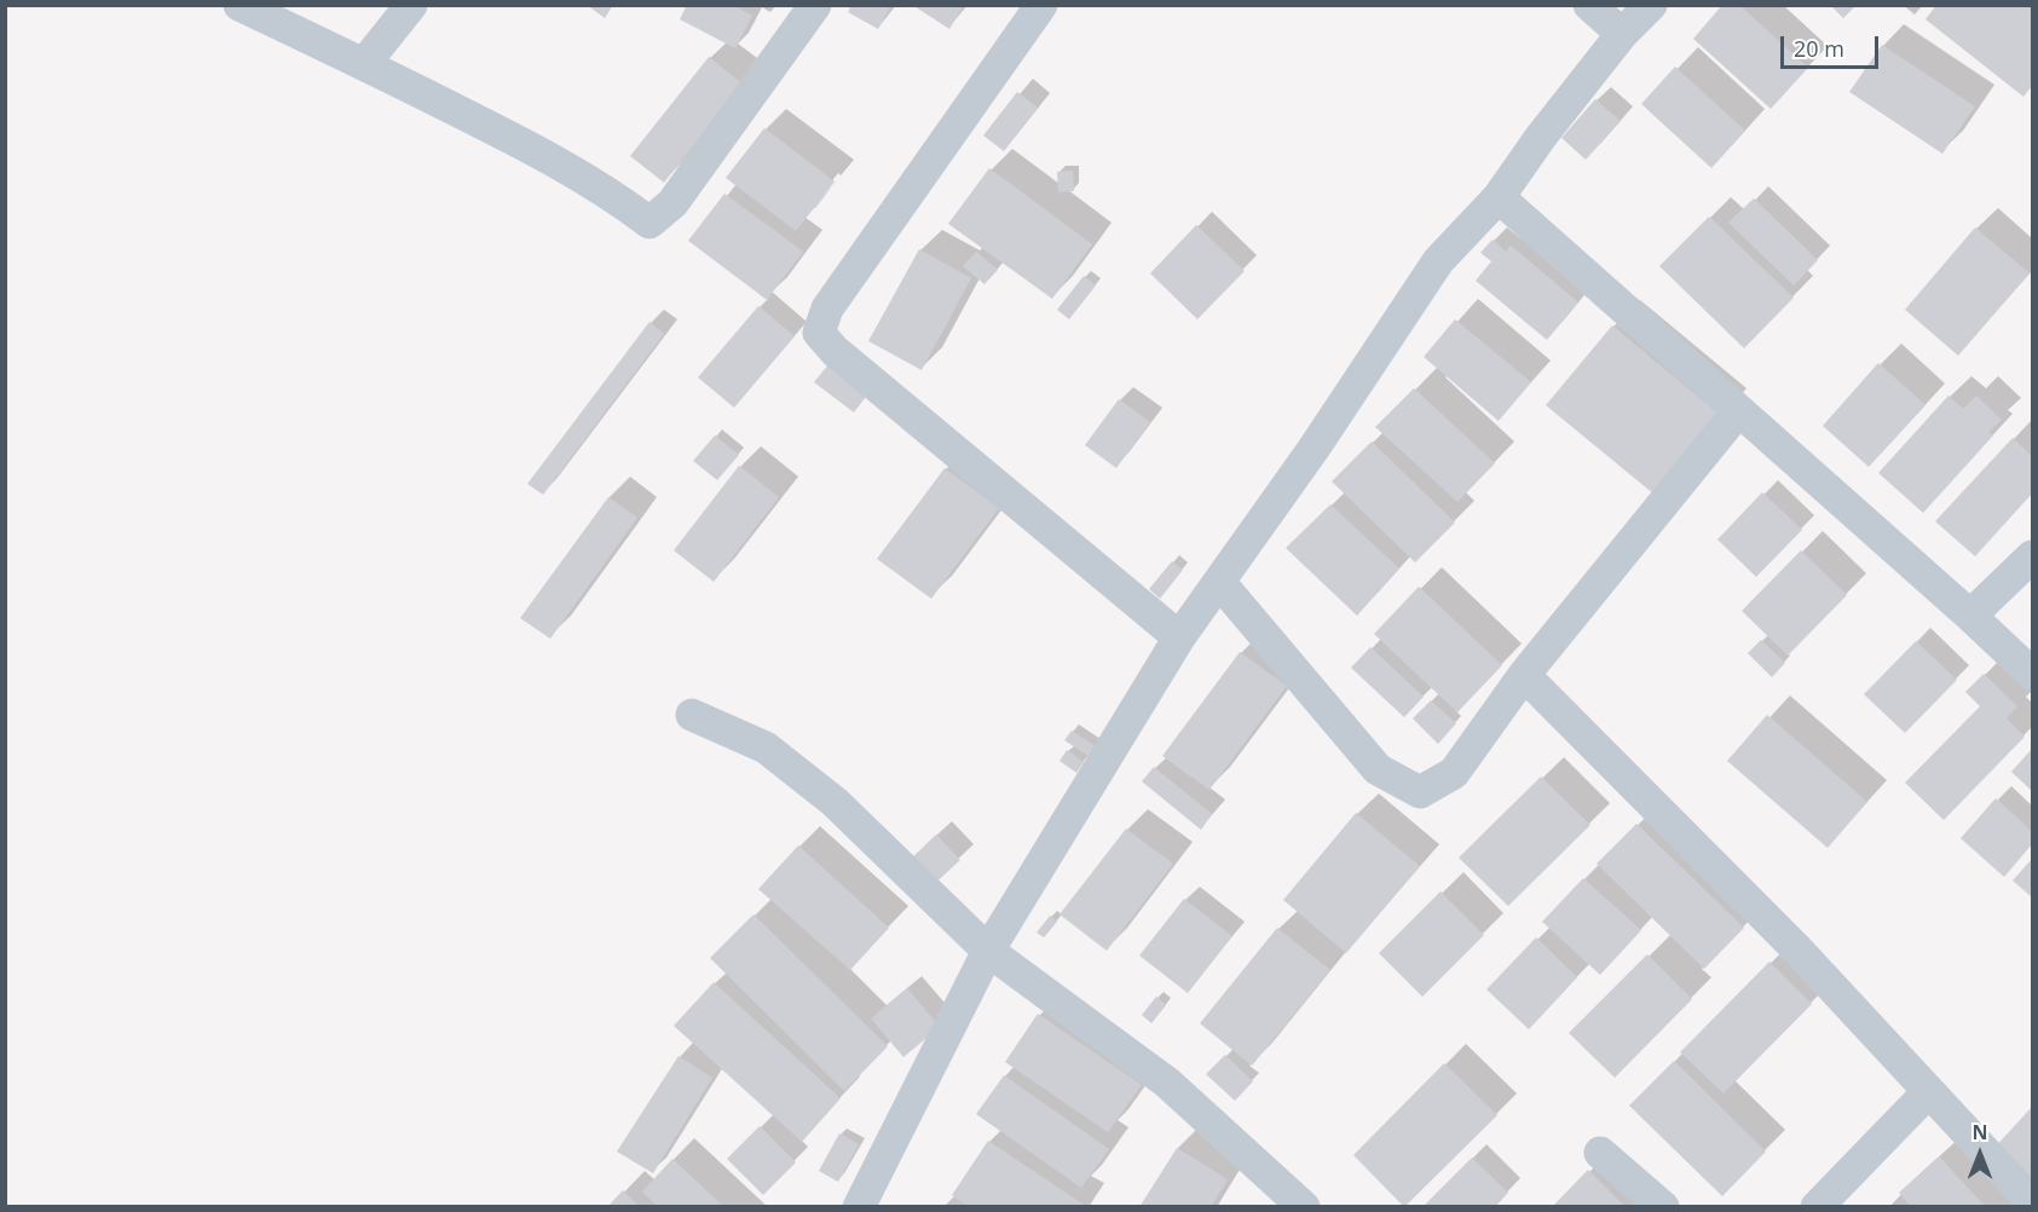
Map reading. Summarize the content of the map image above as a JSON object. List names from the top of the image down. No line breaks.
{"scale_bar":"20 m","north":"top"}
